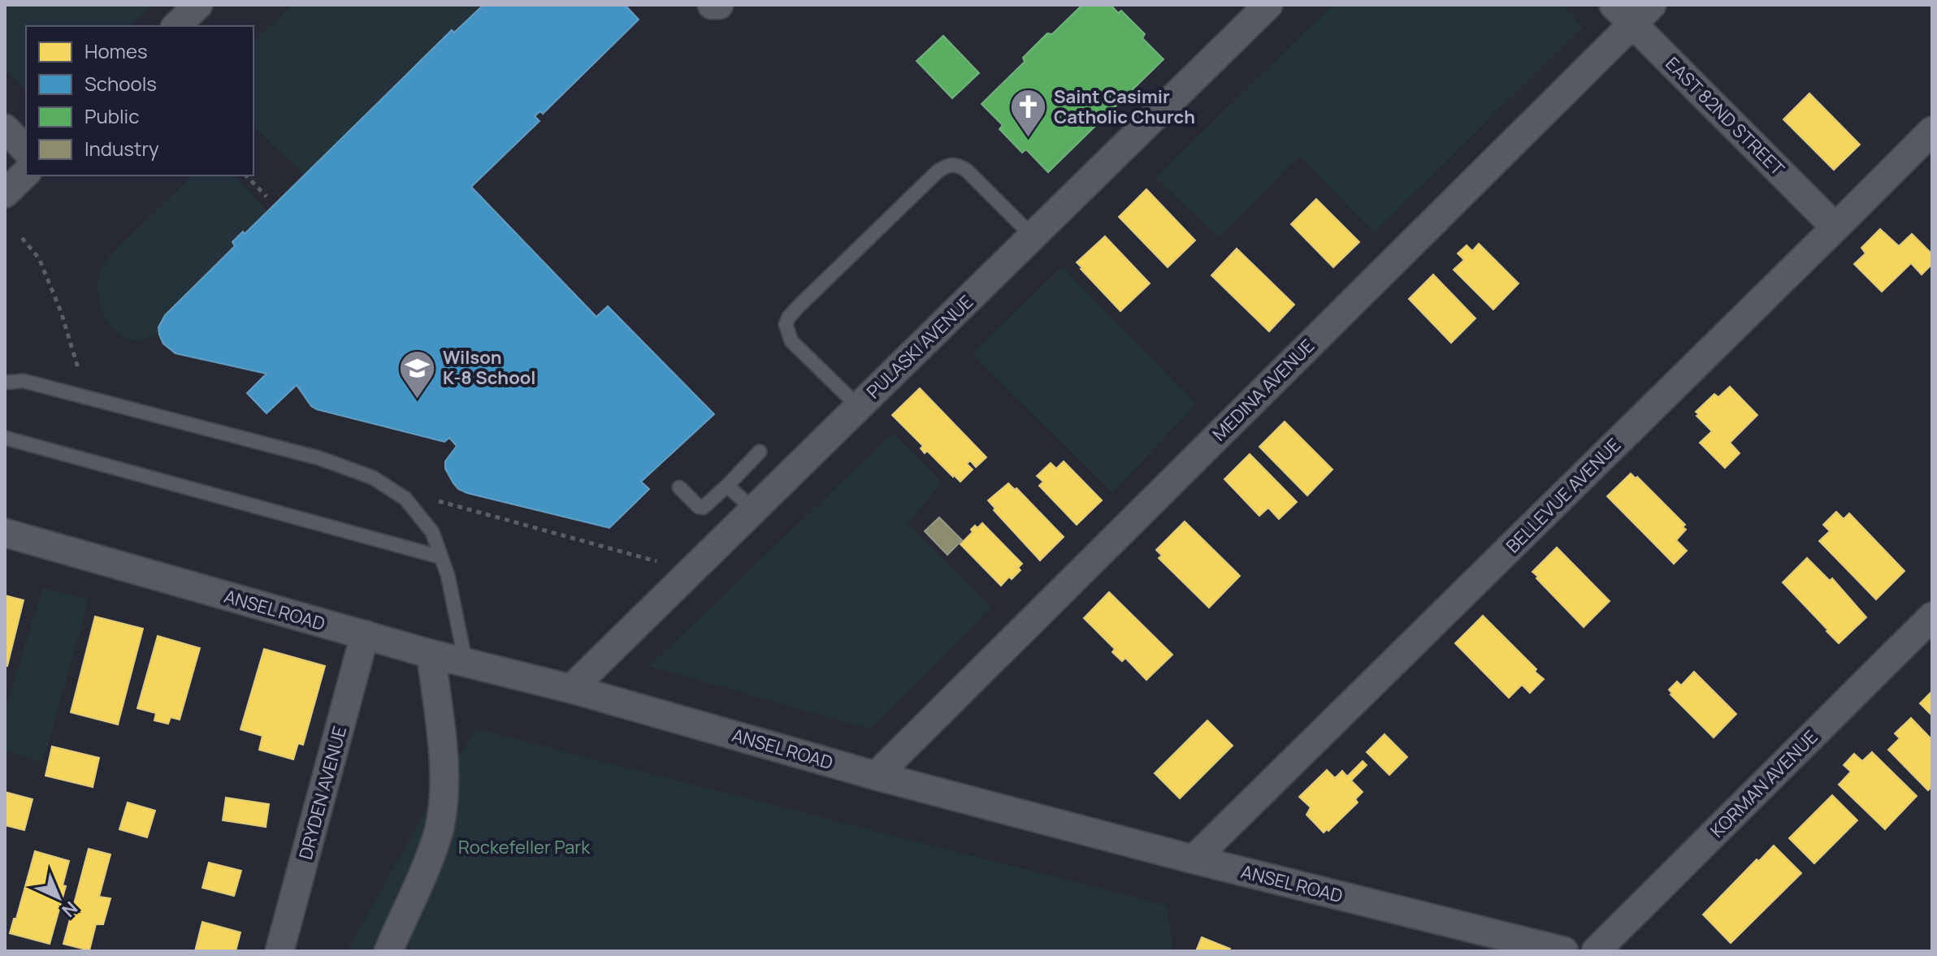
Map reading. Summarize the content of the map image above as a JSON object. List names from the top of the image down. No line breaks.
{"streets":{"street":["EAST 82ND STREET","PULASKI AVENUE","MEDINA AVENUE","BELLEVUE AVENUE","ANSEL ROAD","KORMAN AVENUE","DRYDEN AVENUE"]},"crossings":[["EAST 82ND STREET","MEDINA AVENUE"],["EAST 82ND STREET","BELLEVUE AVENUE"],["PULASKI AVENUE","ANSEL ROAD"],["MEDINA AVENUE","ANSEL ROAD"],["BELLEVUE AVENUE","ANSEL ROAD"],["ANSEL ROAD","DRYDEN AVENUE"]],"parks":["Rockefeller Park"],"places":{"church":["Saint Casimir Catholic Church"],"school or university":["Wilson K-8 School"]},"legend":["Homes","Schools","Public","Industry"],"north":"bottom right"}
